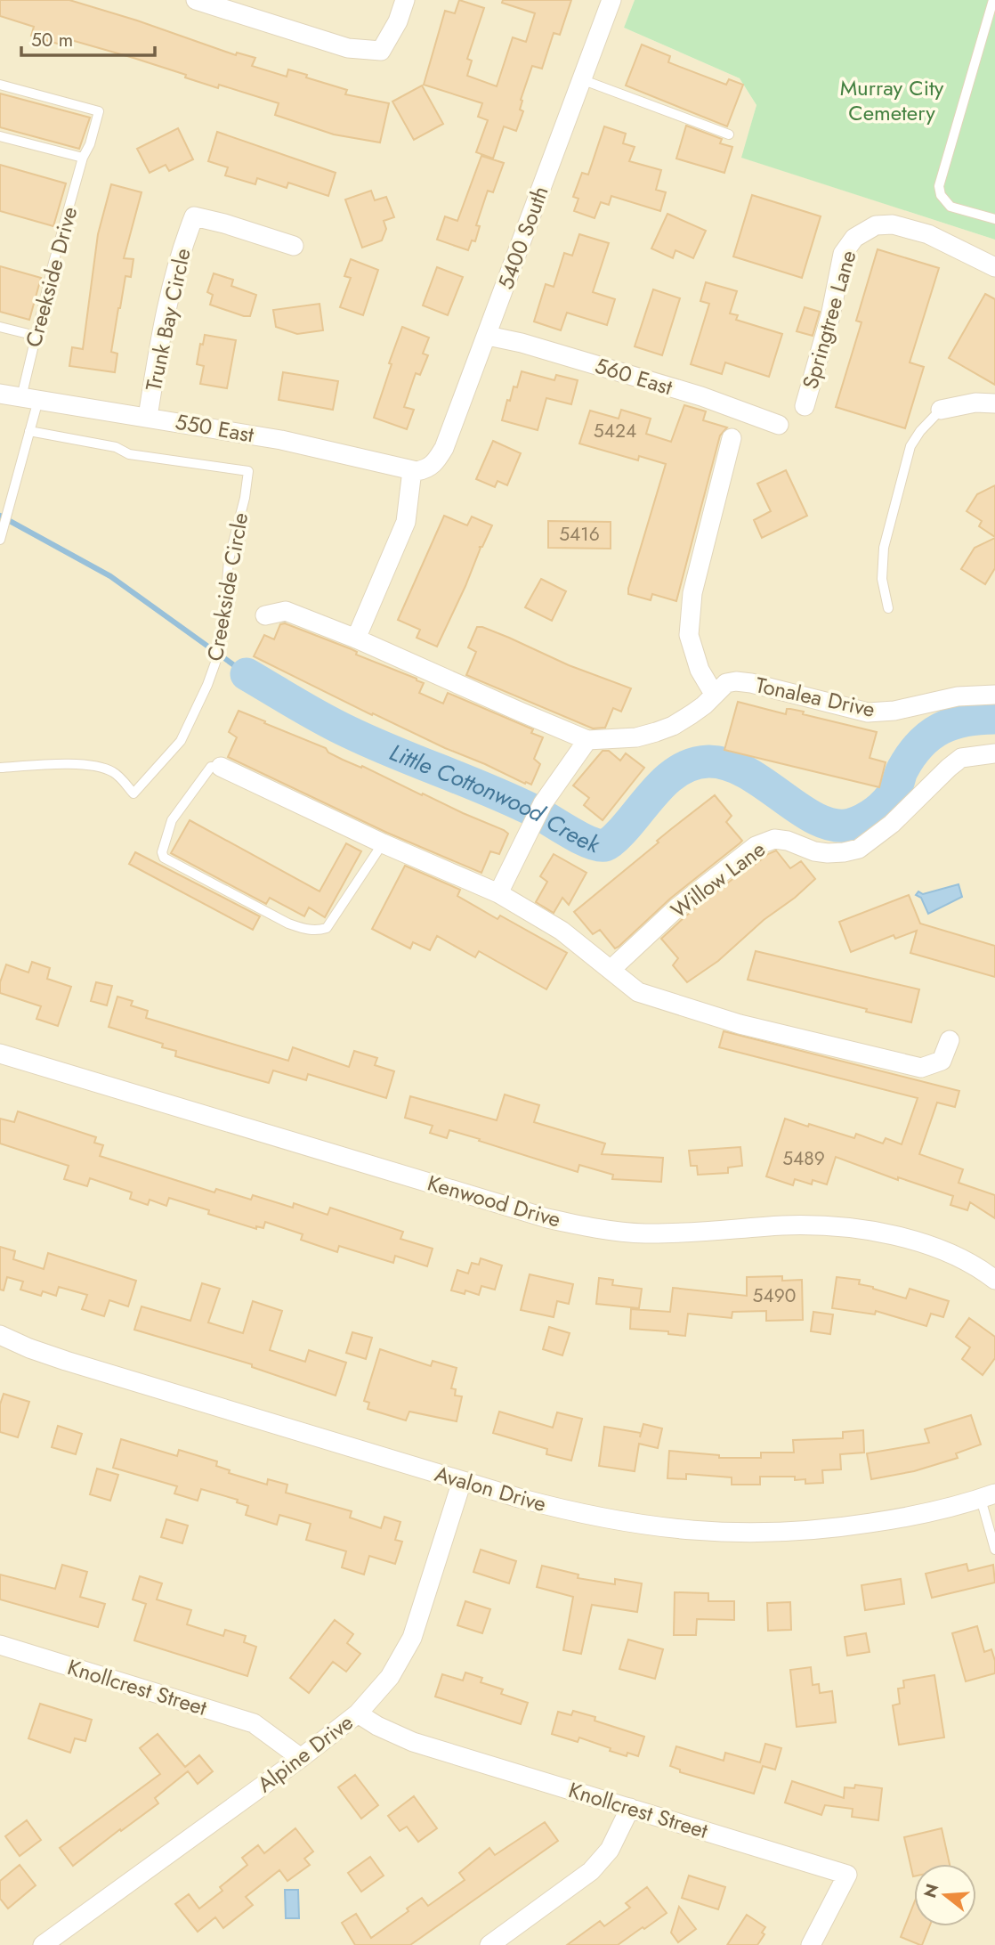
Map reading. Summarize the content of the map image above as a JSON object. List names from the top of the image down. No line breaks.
{"streets":{"street":["5400 South","Trunk Bay Circle","Springtree Lane","560 East","550 East","Tonalea Drive","Willow Lane","Kenwood Drive","Avalon Drive","Knollcrest Street","Alpine Drive"],"lane":["Creekside Drive","Creekside Circle"]},"crossings":[["5400 South","560 East"],["5400 South","550 East"],["Creekside Drive","550 East"],["Trunk Bay Circle","550 East"],["Avalon Drive","Alpine Drive"],["Knollcrest Street","Alpine Drive"]],"water":["Little Cottonwood Creek"],"parks":["Murray City Cemetery"],"house_numbers":["5424","5416","5489","5490"],"scale_bar":"50 m","north":"left"}
